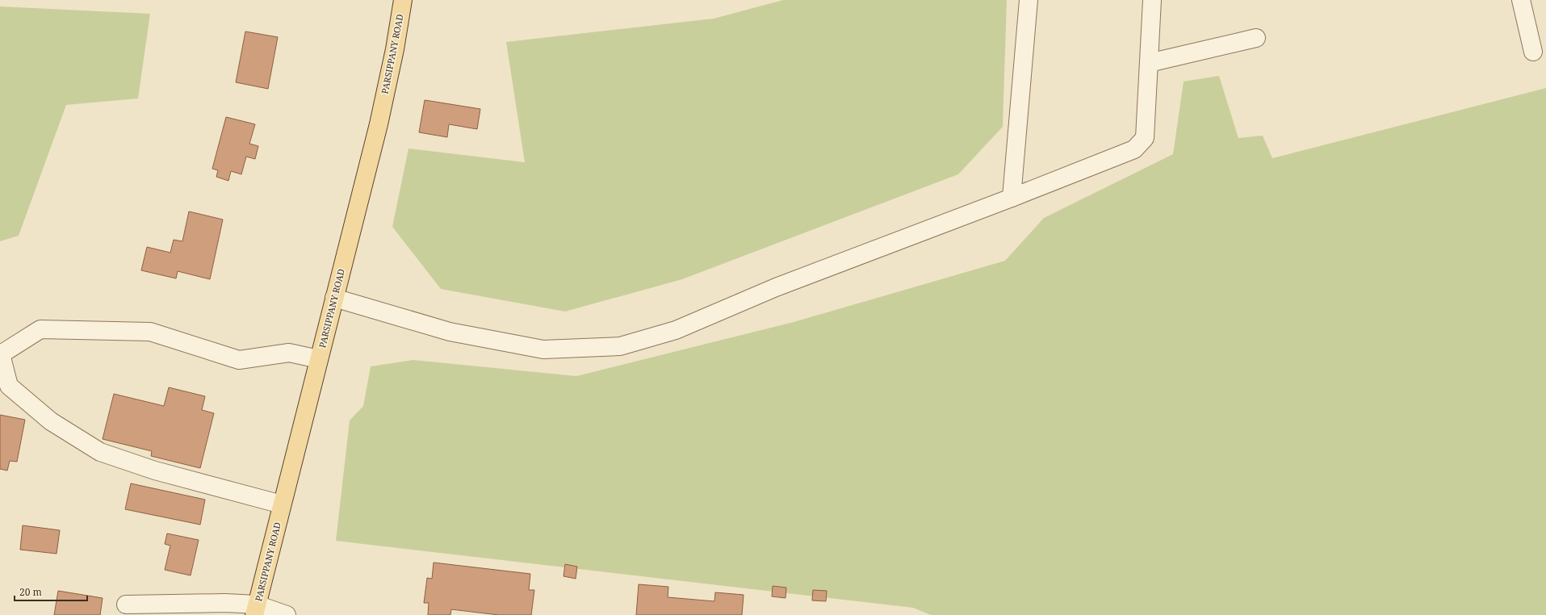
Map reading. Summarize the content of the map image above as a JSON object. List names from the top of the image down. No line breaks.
{"streets":{"main road":["PARSIPPANY ROAD"]},"scale_bar":"20 m"}
